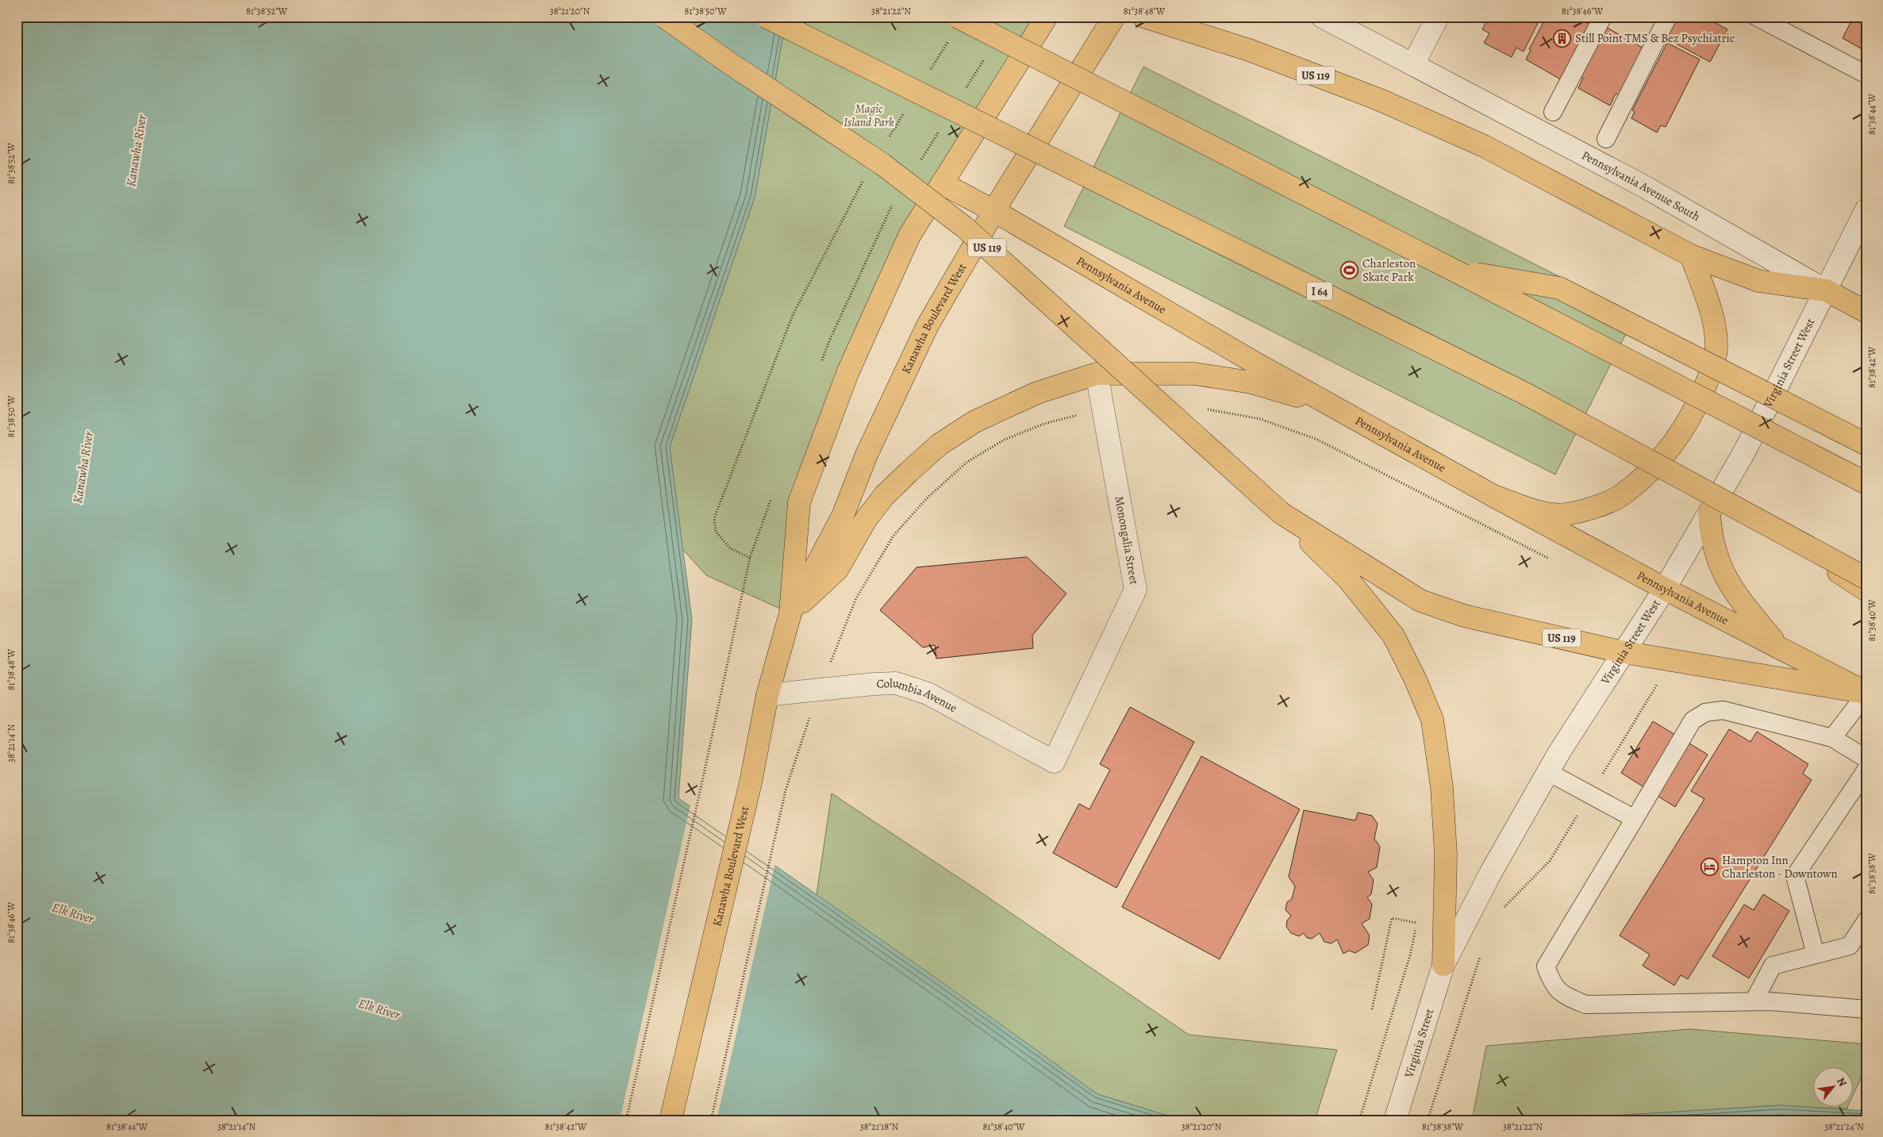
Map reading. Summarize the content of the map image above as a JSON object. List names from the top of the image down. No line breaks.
{"streets":{"main road":["US 119","Pennsylvania Avenue South","Pennsylvania Avenue","I 64","Kanawha Boulevard West","Virginia Street West","Monongalia Street","Columbia Avenue","Virginia Street"]},"crossings":[["US 119","Pennsylvania Avenue South"],["US 119","Pennsylvania Avenue"],["US 119","Virginia Street West"],["Pennsylvania Avenue South","Virginia Street West"],["Pennsylvania Avenue","Kanawha Boulevard West"],["Pennsylvania Avenue","Virginia Street West"],["Kanawha Boulevard West","Columbia Avenue"],["Virginia Street West","Virginia Street"],["Monongalia Street","Columbia Avenue"]],"water":["Kanawha River","Elk River"],"parks":["Magic Island Park"],"places":{"building":["Still Point TMS & Bez Psychiatric"],"sports":["Charleston Skate Park"],"hotel":["Hampton Inn Charleston - Downtown"]},"north":"top right","coordinates":["81°38'52\"W","38°21'20\"N","81°38'50\"W","38°21'22\"N","81°38'48\"W","81°38'46\"W","81°38'44\"W","81°38'42\"W","81°38'40\"W","38°21'14\"N","81°38'38\"W","38°21'18\"N","38°21'24\"N"]}
